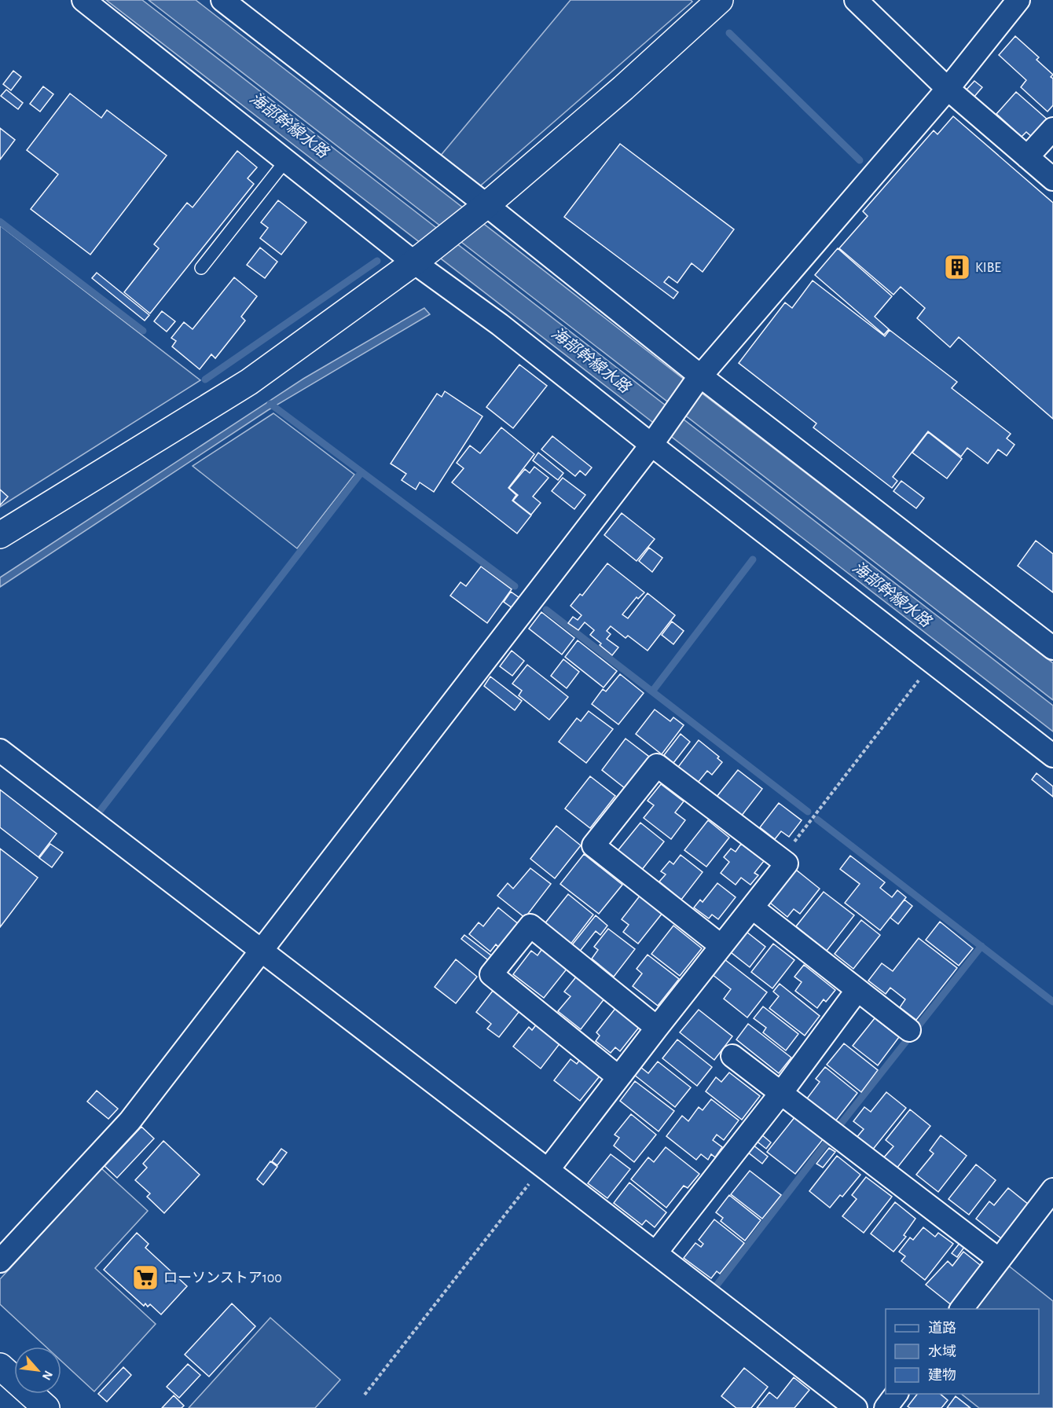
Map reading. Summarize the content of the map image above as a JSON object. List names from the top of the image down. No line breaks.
{"water":["海部幹線水路"],"places":{"building":["KIBE"],"supermarket":["ローソンストア100"]},"legend":["道路","水域","建物"],"north":"bottom right"}
